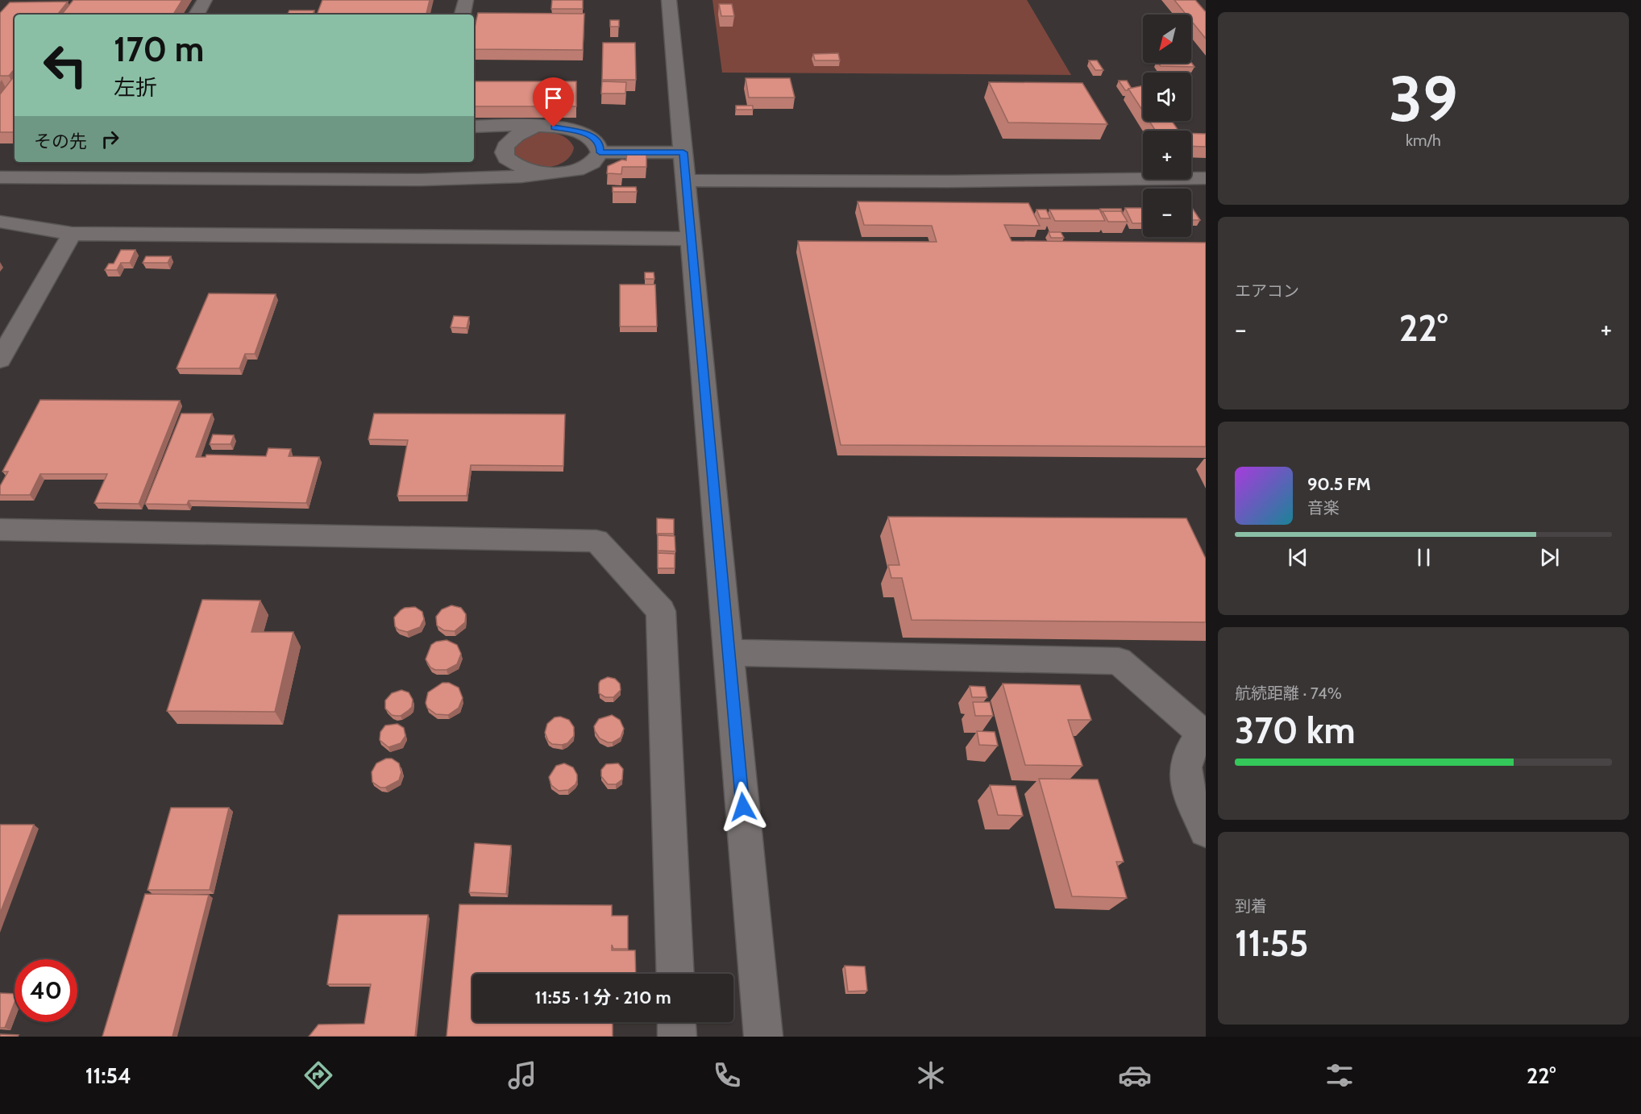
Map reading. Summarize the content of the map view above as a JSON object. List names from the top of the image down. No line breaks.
{"north":"bottom left","page":{"tile":[["39","km/h"],"エアコン",["航続距離 · 74%","370 km"],["到着","11:55"]],"map_buttons":["+","−"],"turn":["170 m","左折"],"then":"その先","heat":["−","22°","+"],"song":["90.5 FM","音楽"],"limit":"40","trip":"11:55 · 1 分 · 210 m","tabs":["11:54","22°"]}}
